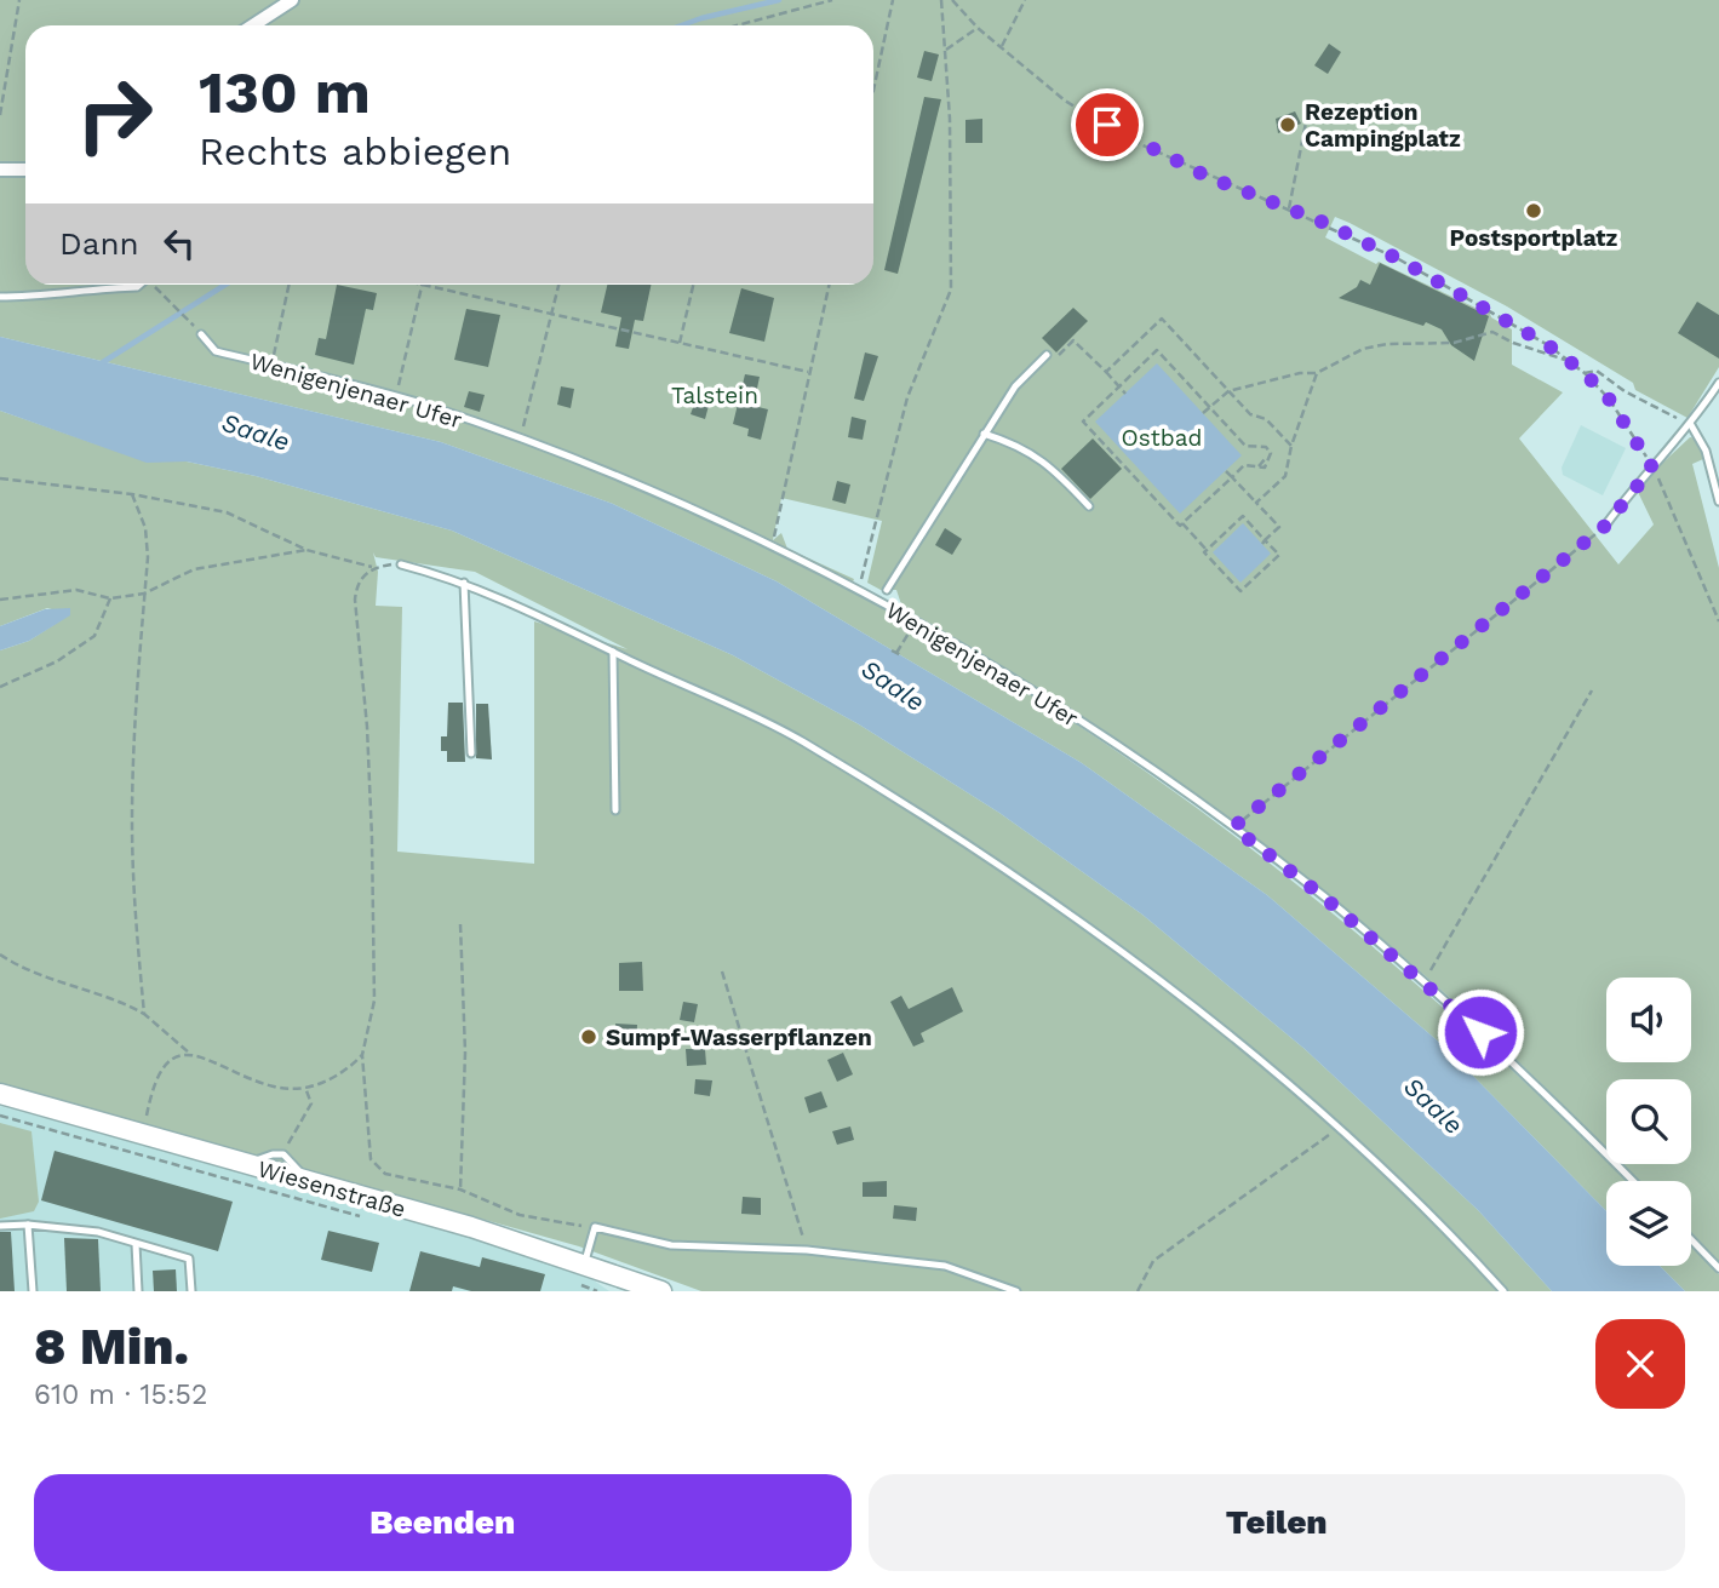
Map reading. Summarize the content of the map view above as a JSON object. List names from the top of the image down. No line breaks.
{"streets":{"street":["Wiesenstraße"],"lane":["Wenigenjenaer Ufer"]},"water":["Saale"],"parks":["Talstein","Ostbad"],"places":["Rezeption Campingplatz","Postsportplatz","Sumpf-Wasserpflanzen"],"page":{"turn":["130 m","Rechts abbiegen"],"then":"Dann","heading":["8 Min.","610 m · 15:52"],"buttons":["Beenden","Teilen"]}}
